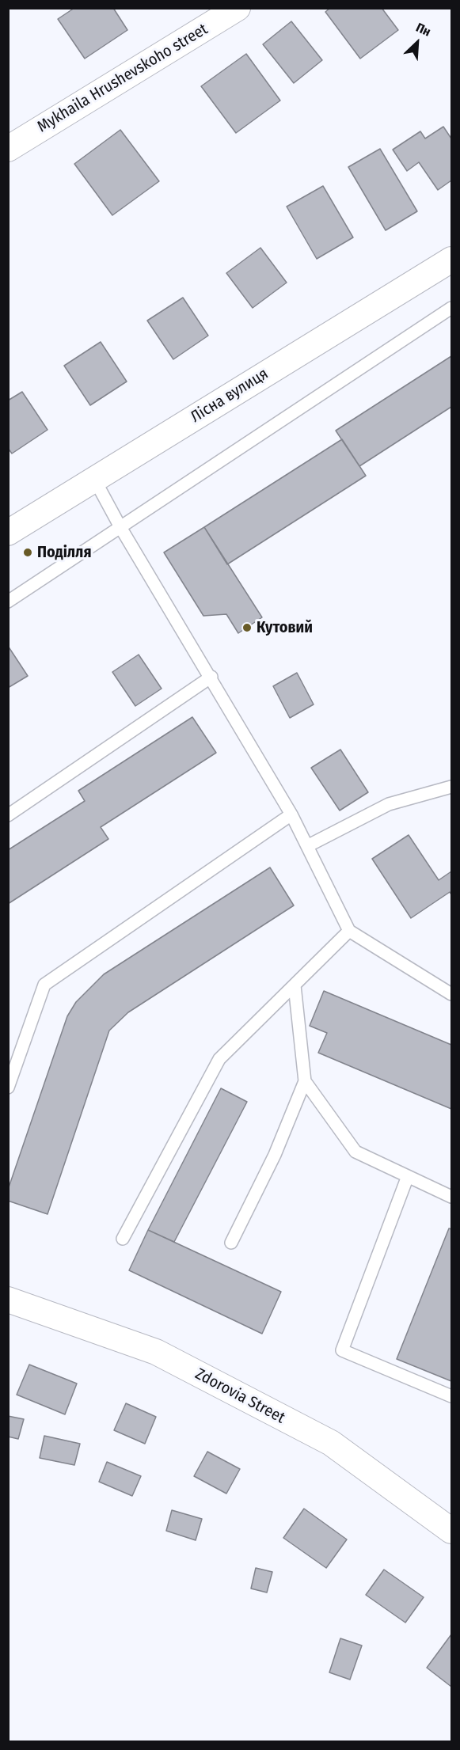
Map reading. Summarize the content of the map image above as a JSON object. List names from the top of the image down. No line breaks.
{"streets":{"street":["Mykhaila Hrushevskoho street","Лісна вулиця","Zdorovia Street"]},"places":["Поділля","Кутовий"],"north":"top right"}
